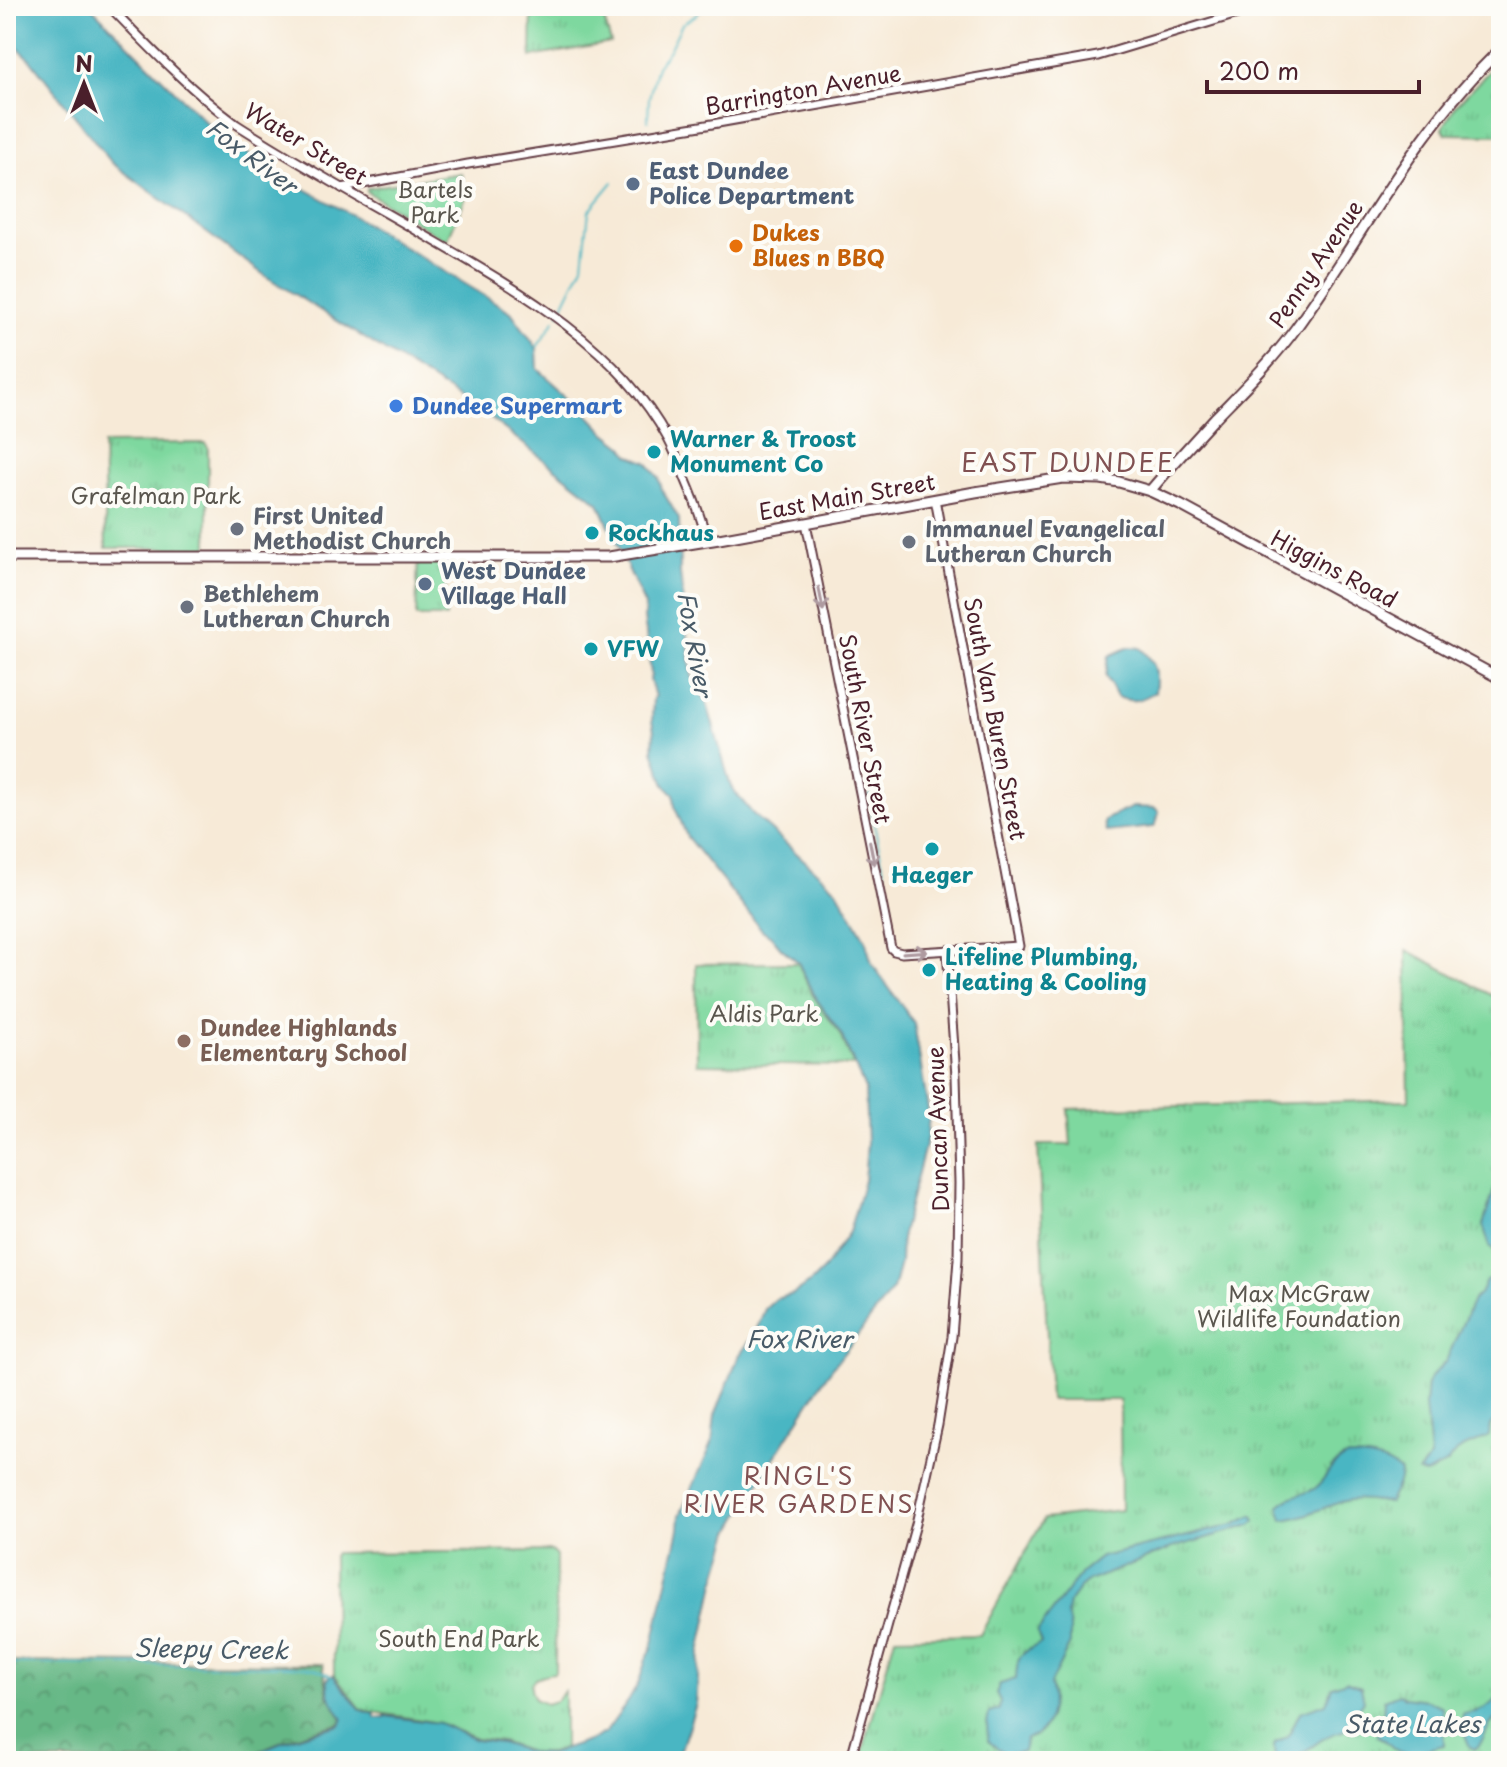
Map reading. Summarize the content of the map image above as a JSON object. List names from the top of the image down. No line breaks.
{"streets":{"main road":["Penny Avenue","East Main Street","Higgins Road"],"street":["Barrington Avenue","Water Street","South Van Buren Street","South River Street","Duncan Avenue"]},"crossings":[["Barrington Avenue","Water Street"],["Water Street","East Main Street"],["Penny Avenue","East Main Street"],["Penny Avenue","Higgins Road"],["East Main Street","Higgins Road"],["East Main Street","South Van Buren Street"],["East Main Street","South River Street"],["South Van Buren Street","South River Street"],["South Van Buren Street","Duncan Avenue"],["South River Street","Duncan Avenue"]],"one_way":["South River Street"],"districts":["EAST DUNDEE","RINGL'S RIVER GARDENS"],"water":["Fox River","Sleepy Creek","State Lakes"],"parks":["Bartels Park","Grafelman Park","Aldis Park","Max McGraw Wildlife Foundation","South End Park"],"places":["East Dundee Police Department","Dukes Blues n BBQ","Dundee Supermart","Warner & Troost Monument Co","First United Methodist Church","Rockhaus","Immanuel Evangelical Lutheran Church","West Dundee Village Hall","Bethlehem Lutheran Church","VFW","Haeger","Lifeline Plumbing, Heating & Cooling","Dundee Highlands Elementary School"],"scale_bar":"200 m","north":"top"}
